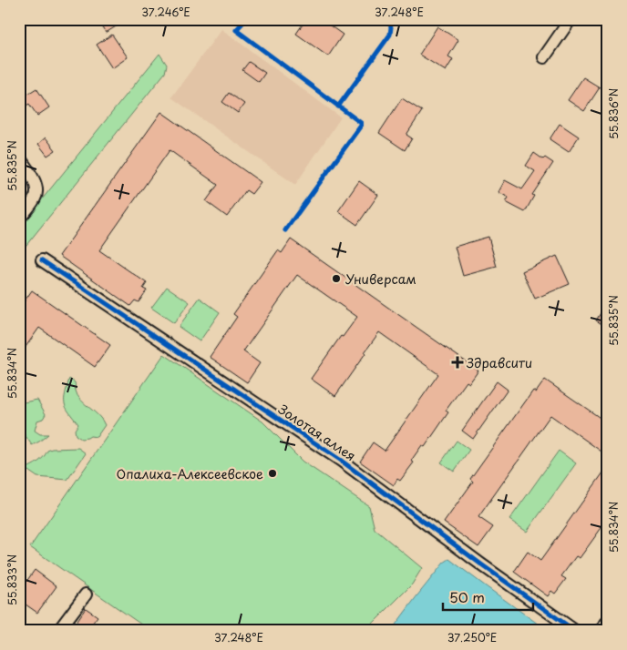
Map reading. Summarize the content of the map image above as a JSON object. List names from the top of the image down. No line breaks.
{"streets":{"street":["Золотая аллея"]},"places":{"other":["Универсам","Опалиха-Алексеевское"],"health":["Здравсити"]},"scale_bar":"50 m","coordinates":["37.246°E","37.248°E","55.836°N","55.835°N","55.834°N","55.833°N","37.250°E"]}
